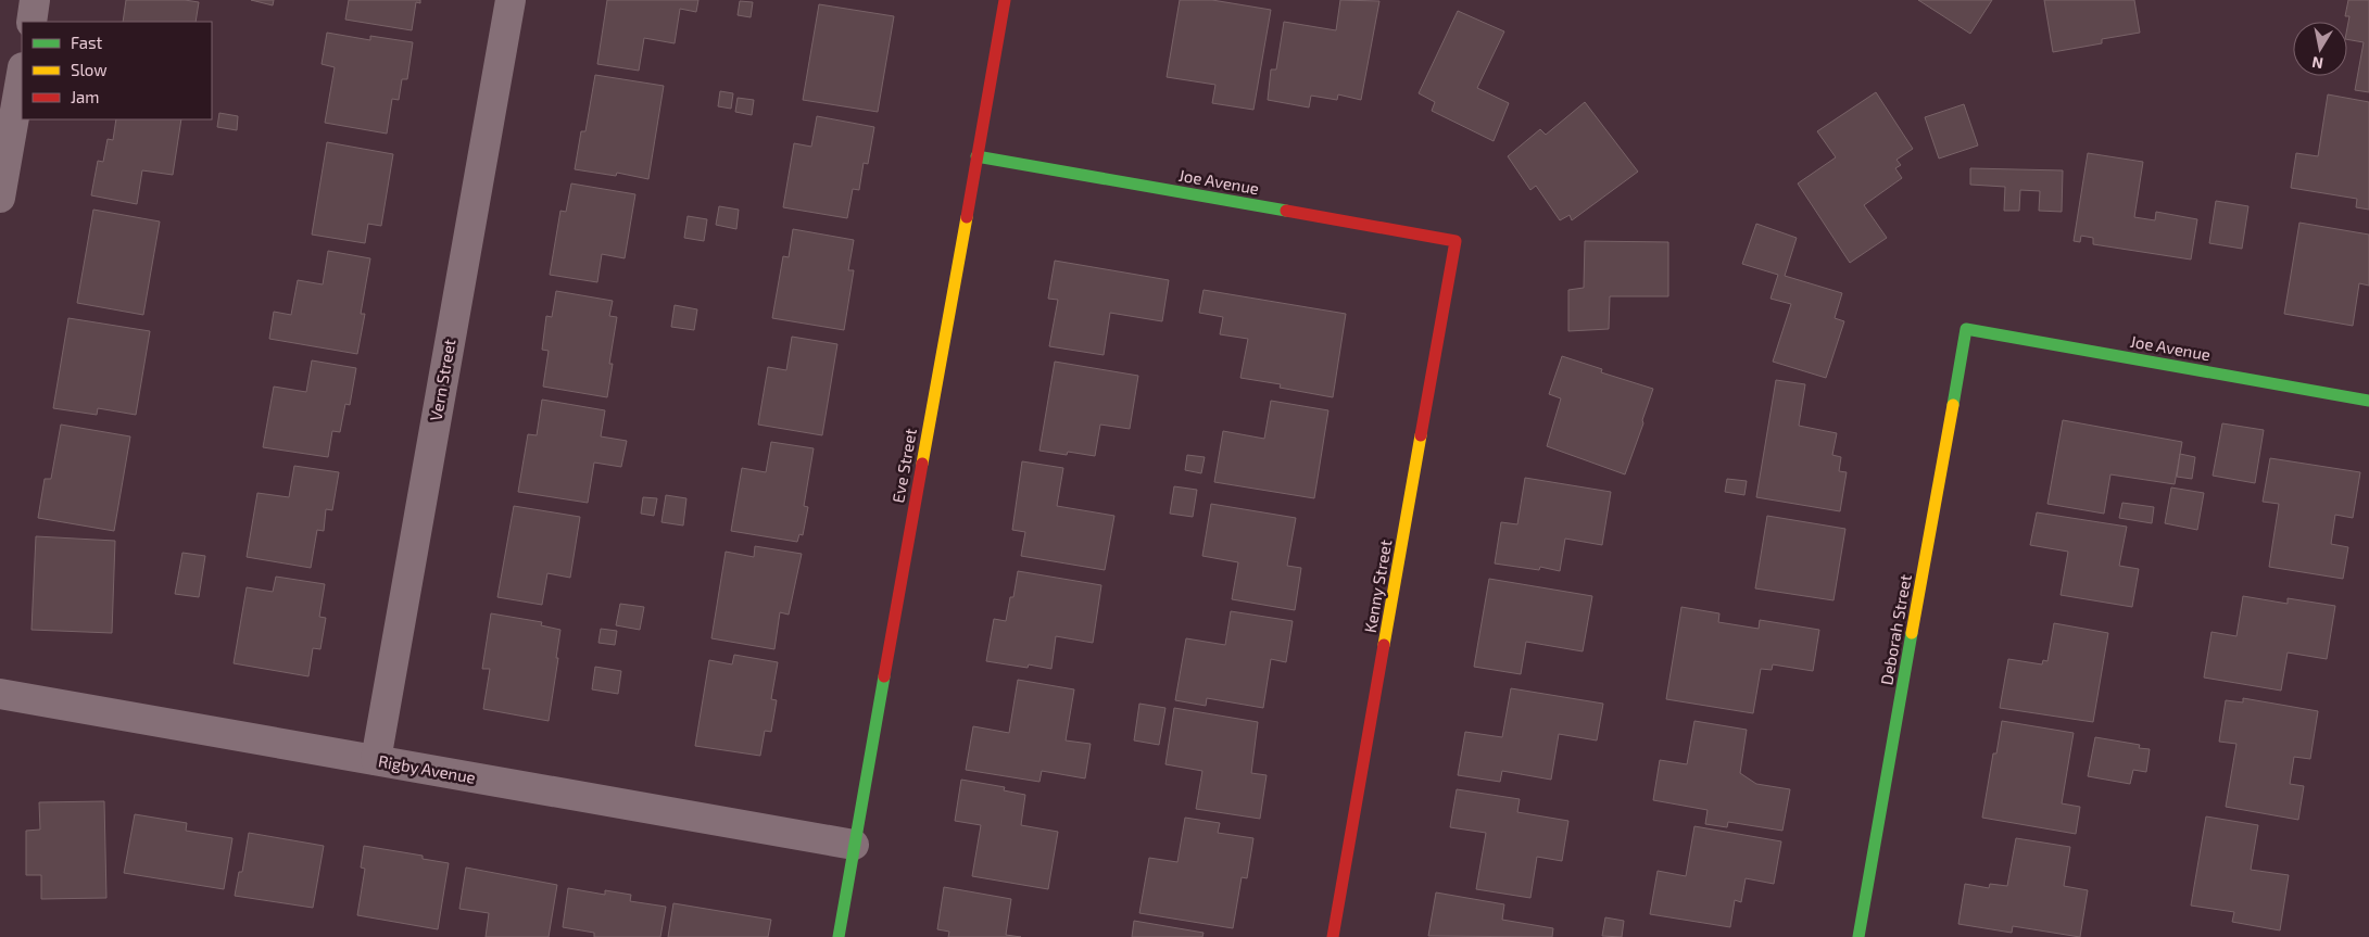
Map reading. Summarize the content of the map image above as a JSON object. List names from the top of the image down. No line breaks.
{"streets":{"street":["Joe Avenue","Vern Street","Eve Street","Kenny Street","Deborah Street","Rigby Avenue"]},"crossings":[["Joe Avenue","Eve Street"],["Joe Avenue","Kenny Street"],["Joe Avenue","Deborah Street"],["Vern Street","Rigby Avenue"],["Eve Street","Rigby Avenue"]],"legend":["Fast","Slow","Jam"],"north":"bottom"}
